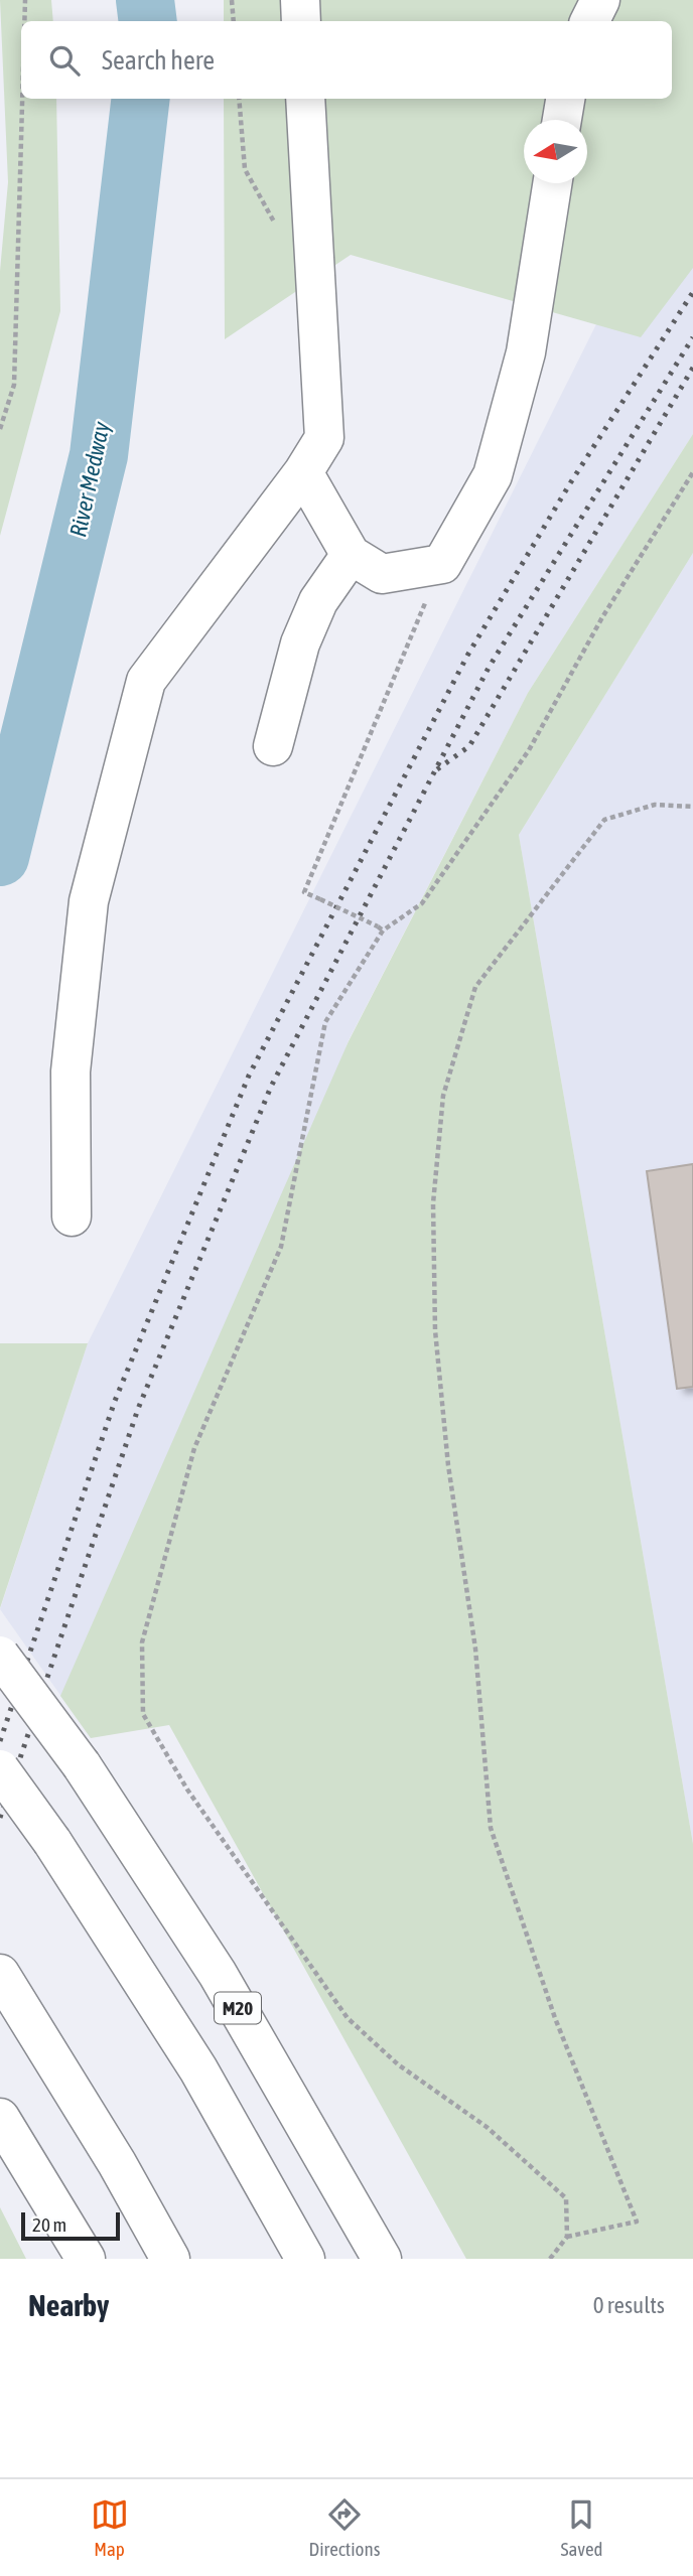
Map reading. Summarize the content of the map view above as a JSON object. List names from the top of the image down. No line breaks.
{"streets":{"main road":["M20"]},"water":["River Medway"],"scale_bar":"20 m","north":"left","page":{"search":"Search here","scale":"20 m","heading":["Nearby","0 results"],"nav":["Map","Directions","Saved"]}}
